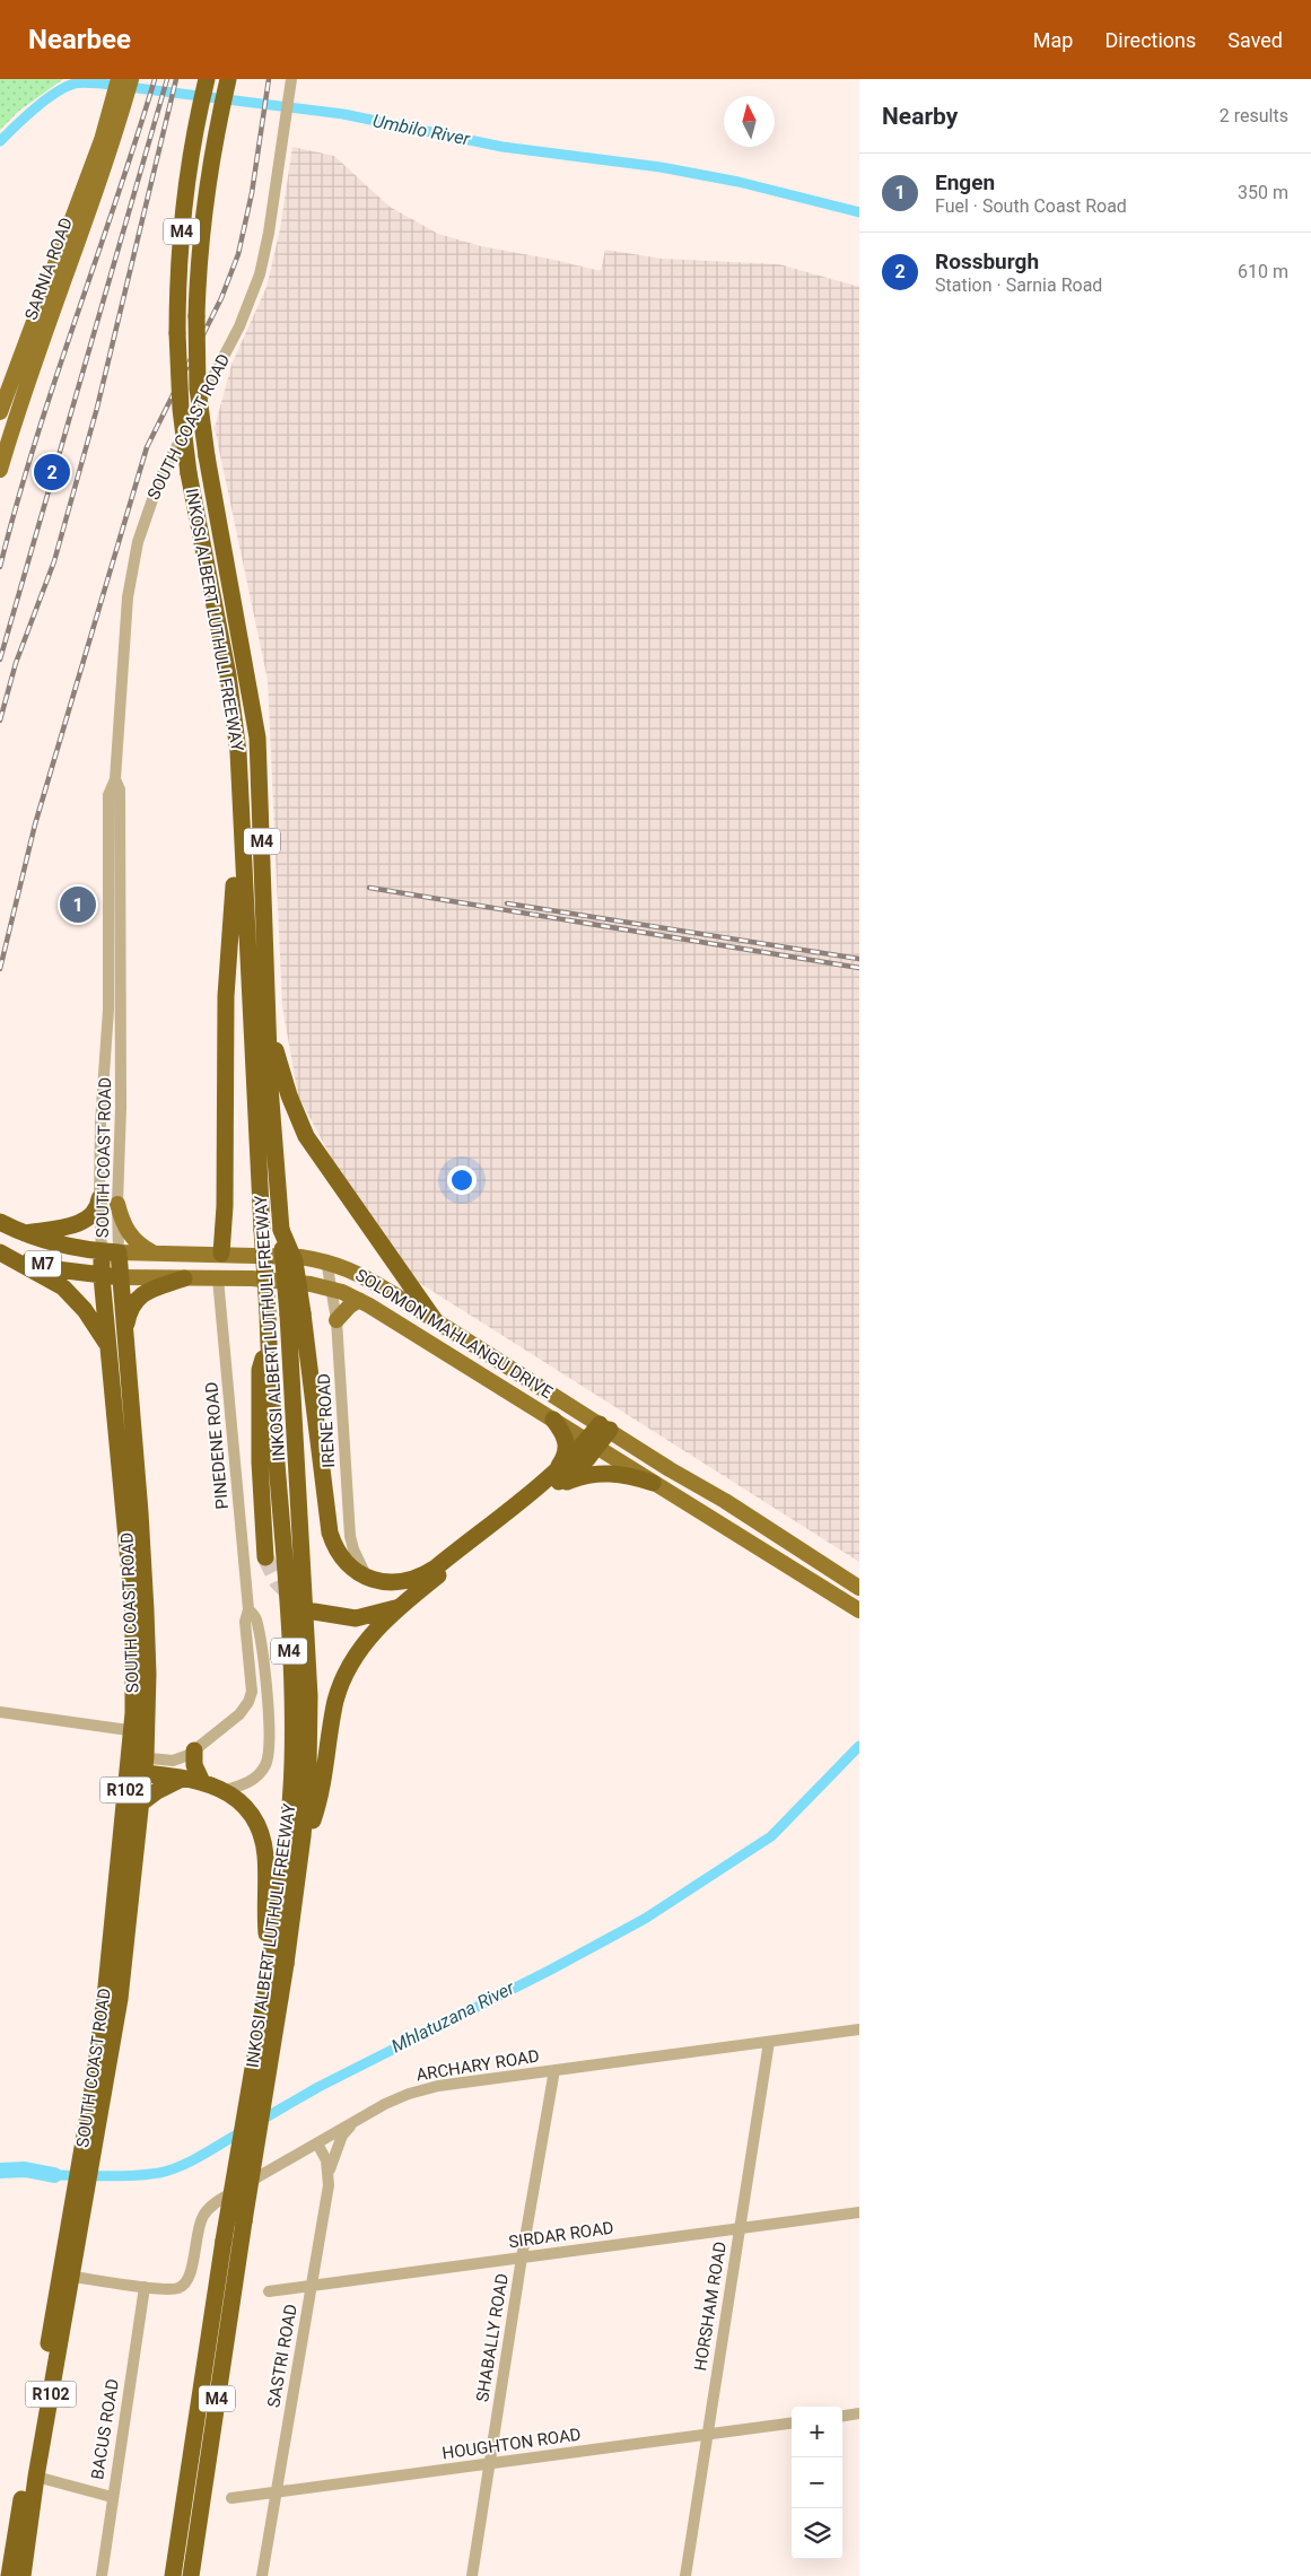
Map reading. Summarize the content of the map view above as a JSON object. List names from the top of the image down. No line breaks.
{"streets":{"highway":["M4","SOUTH COAST ROAD","INKOSI ALBERT LUTHULI FREEWAY","M7","SOLOMON MAHLANGU DRIVE","R102"],"main road":["SARNIA ROAD"],"street":["IRENE ROAD","PINEDENE ROAD","ARCHARY ROAD","SIRDAR ROAD","HORSHAM ROAD","SHABALLY ROAD","SASTRI ROAD","BACUS ROAD","HOUGHTON ROAD"]},"crossings":[["SOUTH COAST ROAD","SOLOMON MAHLANGU DRIVE"],["SOLOMON MAHLANGU DRIVE","IRENE ROAD"],["SOLOMON MAHLANGU DRIVE","PINEDENE ROAD"],["ARCHARY ROAD","HORSHAM ROAD"],["ARCHARY ROAD","SHABALLY ROAD"],["ARCHARY ROAD","SASTRI ROAD"],["ARCHARY ROAD","BACUS ROAD"],["SIRDAR ROAD","HORSHAM ROAD"],["SIRDAR ROAD","SHABALLY ROAD"],["SIRDAR ROAD","SASTRI ROAD"],["HORSHAM ROAD","HOUGHTON ROAD"],["SHABALLY ROAD","HOUGHTON ROAD"],["SASTRI ROAD","HOUGHTON ROAD"]],"water":["Umbilo River","Mhlatuzana River"],"north":"top","page":{"header":"Nearbee","nav":["Map","Directions","Saved"],"heading":["Nearby","2 results"],"list":[{"mark":"1","name":"Engen","note":"Fuel · South Coast Road","value":"350 m"},{"mark":"2","name":"Rossburgh","note":"Station · Sarnia Road","value":"610 m"}],"pins":["2","1"],"map_buttons":["+","−"]}}
